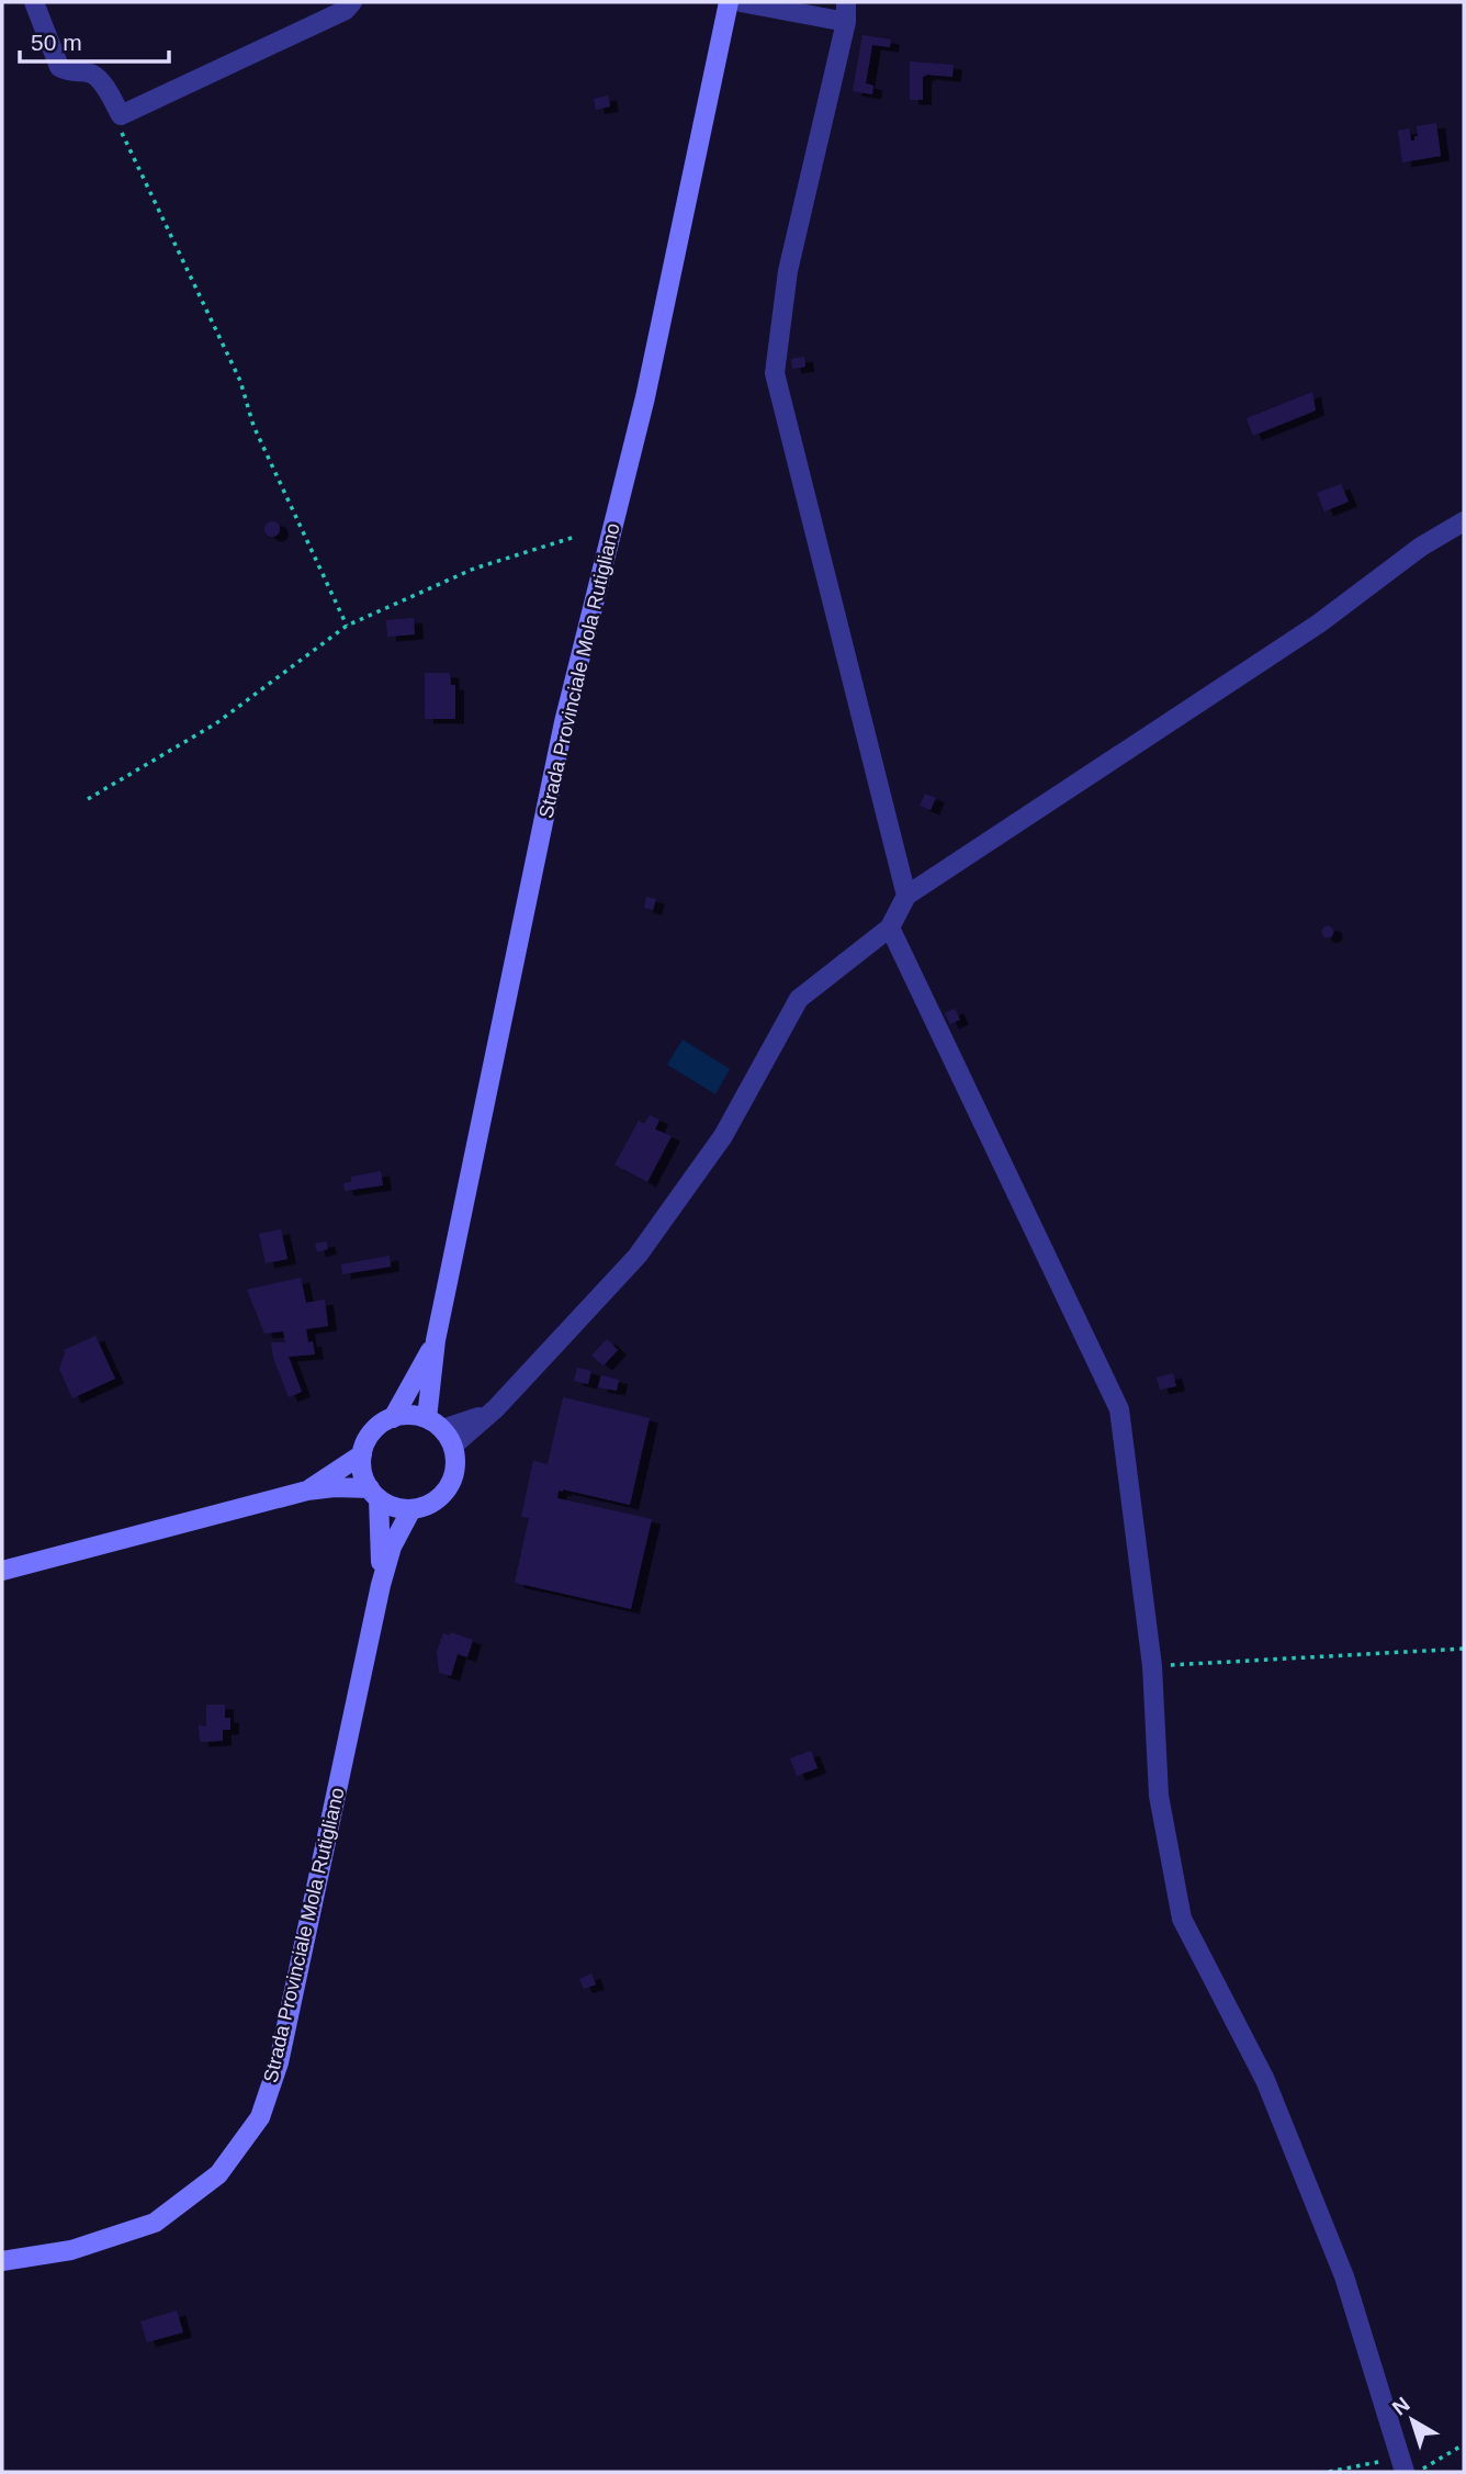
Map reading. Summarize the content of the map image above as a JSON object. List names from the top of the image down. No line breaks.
{"streets":{"main road":["Strada Provinciale Mola Rutigliano"]},"scale_bar":"50 m","north":"top left"}
